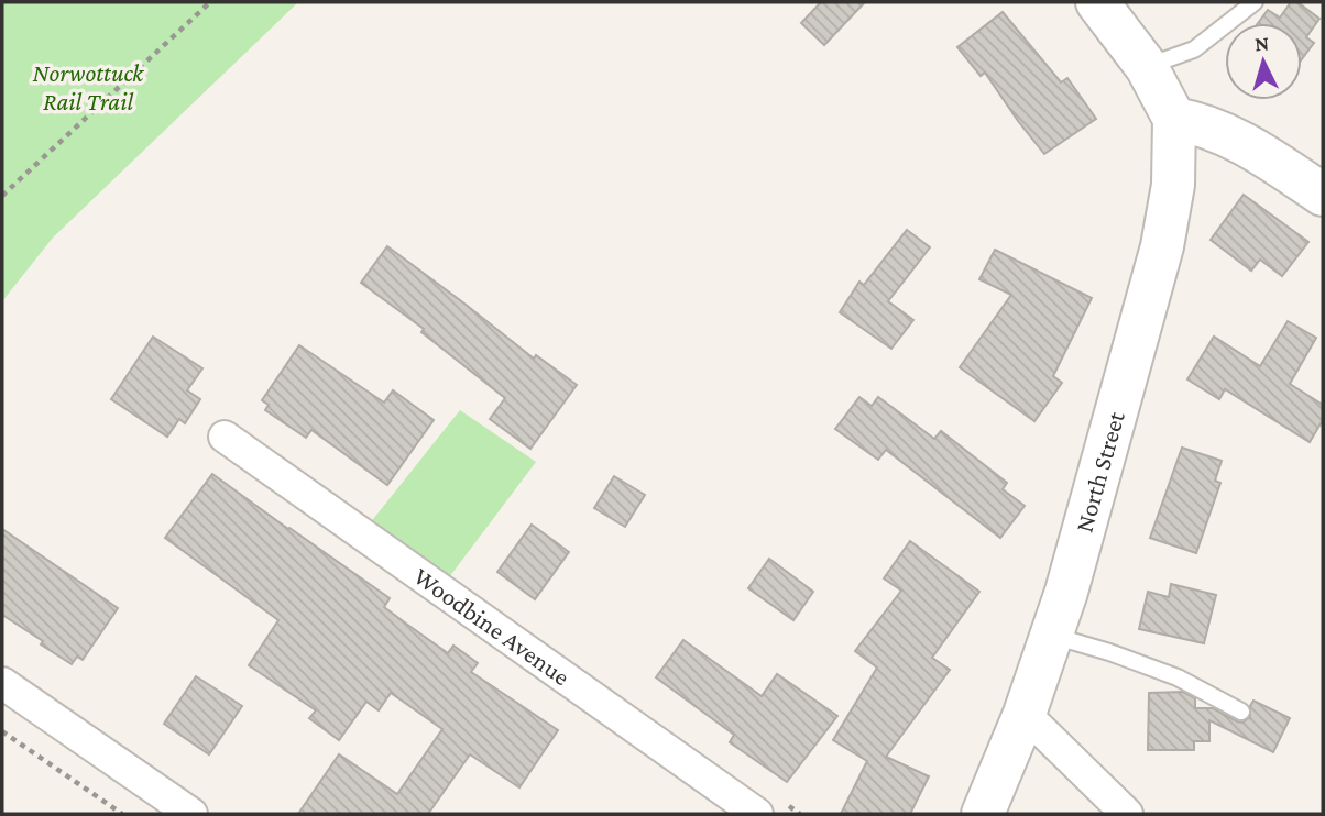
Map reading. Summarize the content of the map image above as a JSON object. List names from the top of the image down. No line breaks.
{"streets":{"street":["North Street","Woodbine Avenue"]},"parks":["Norwottuck Rail Trail"],"north":"top"}
